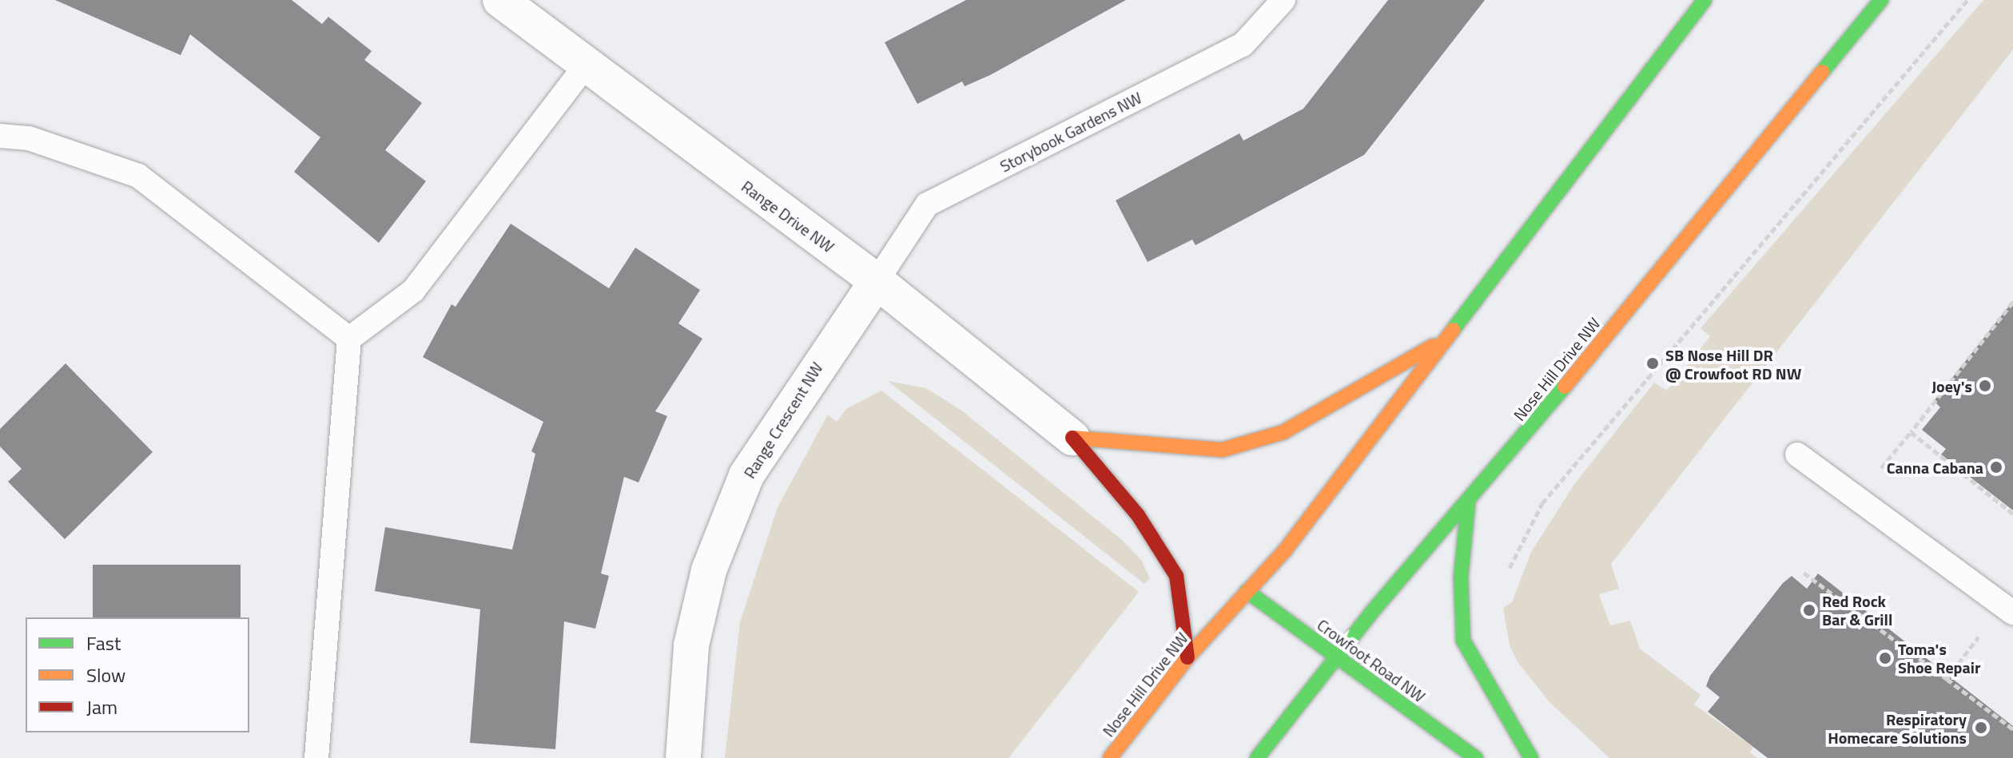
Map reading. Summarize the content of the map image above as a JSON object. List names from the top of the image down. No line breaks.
{"streets":{"main road":["Nose Hill Drive NW","Crowfoot Road NW"],"street":["Range Drive NW","Range Crescent NW"],"lane":["Storybook Gardens NW"]},"crossings":[["Storybook Gardens NW","Range Drive NW"],["Storybook Gardens NW","Range Crescent NW"],["Range Drive NW","Range Crescent NW"],["Nose Hill Drive NW","Crowfoot Road NW"]],"places":["SB Nose Hill DR @ Crowfoot RD NW","Joey's","Canna Cabana","Red Rock Bar & Grill","Toma's Shoe Repair","Respiratory Homecare Solutions"],"legend":["Fast","Slow","Jam"]}
